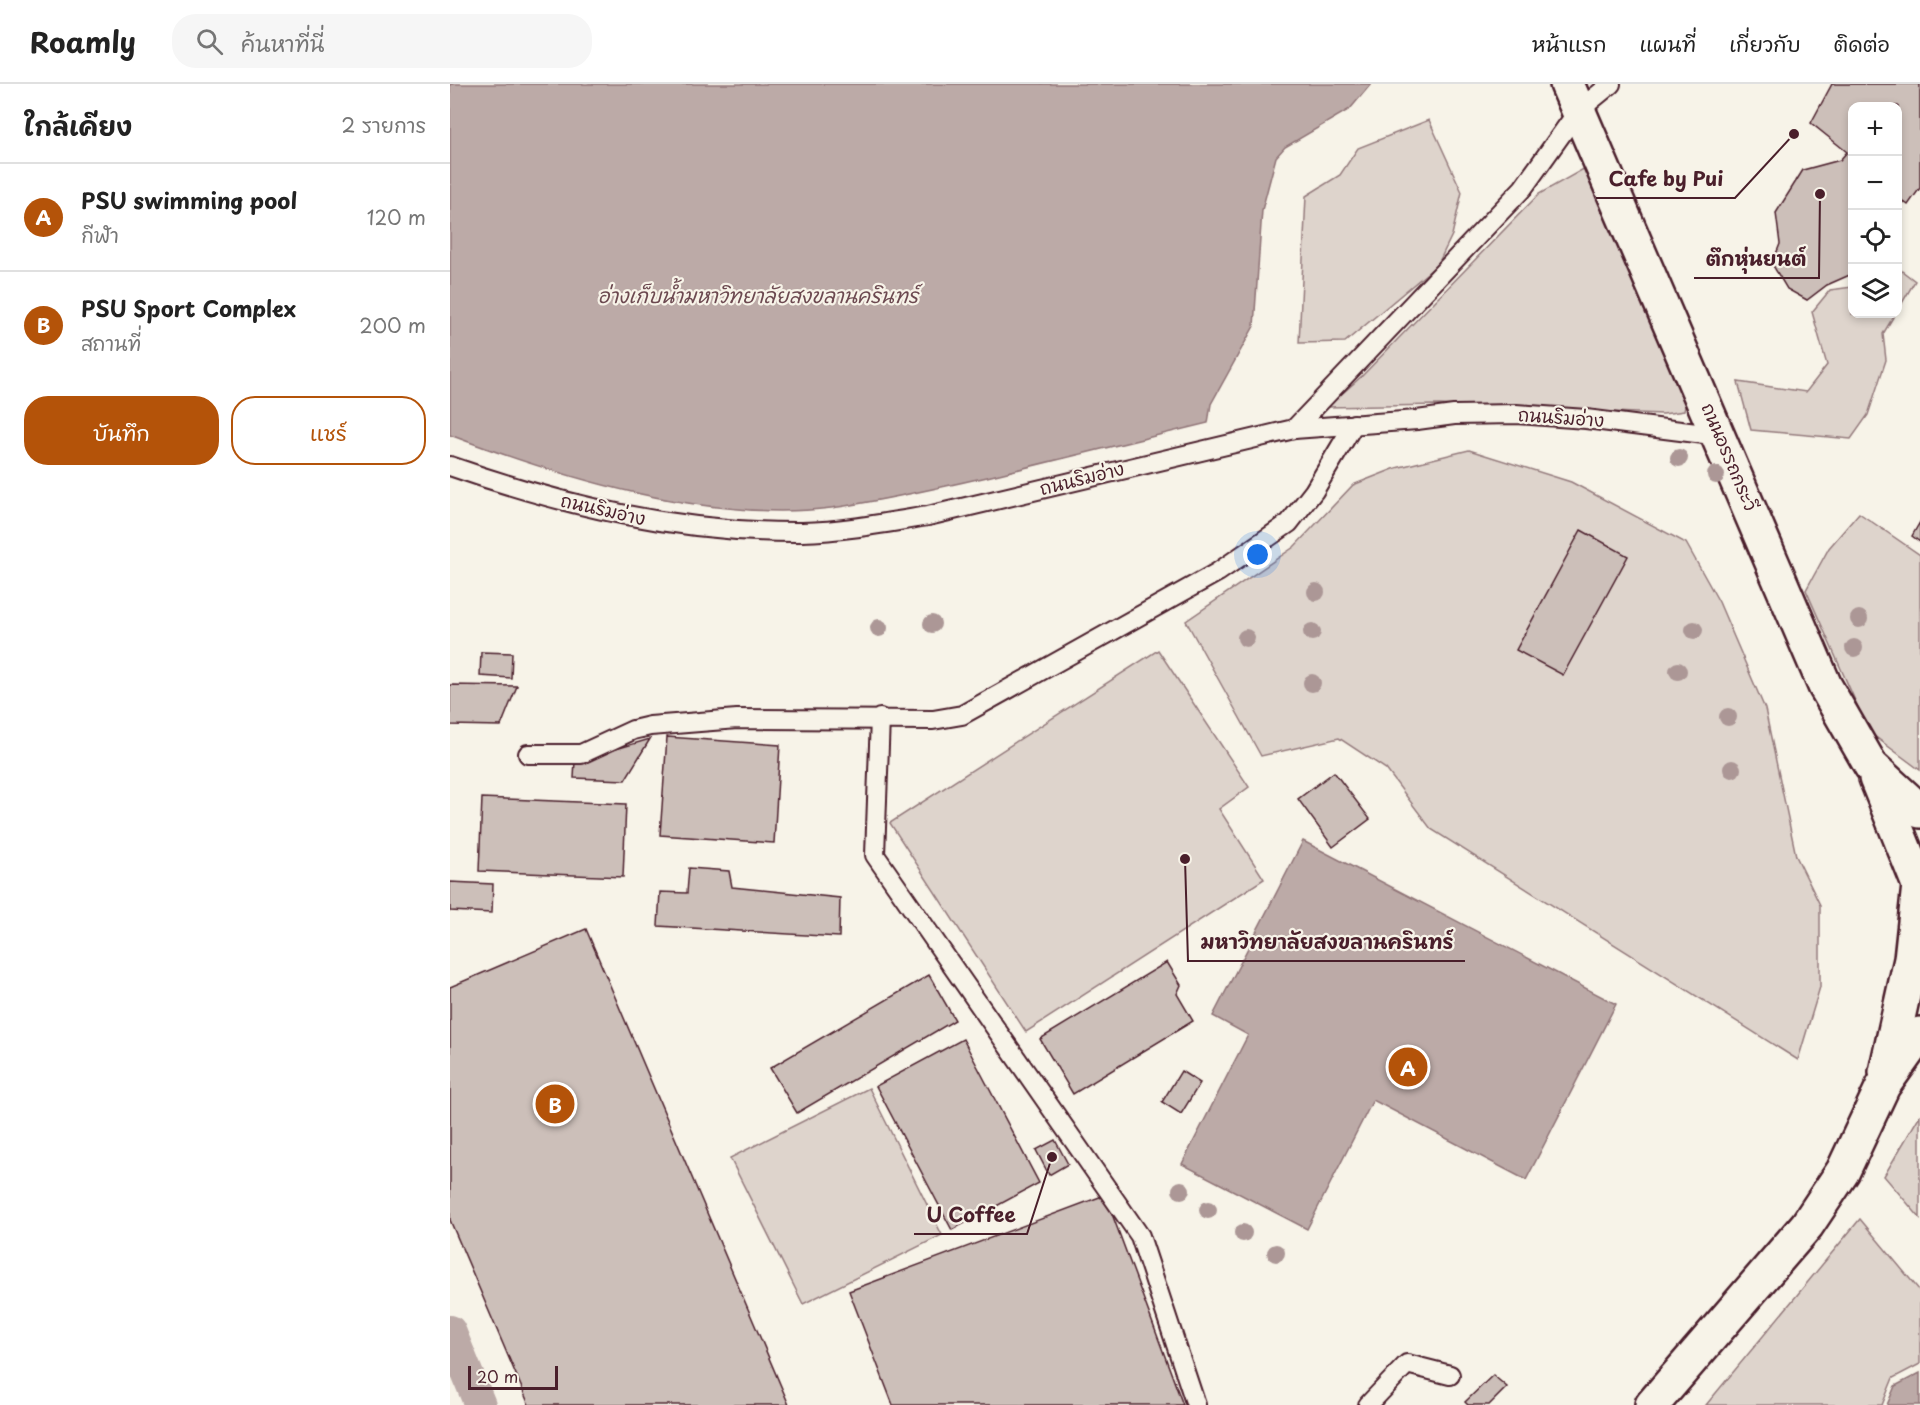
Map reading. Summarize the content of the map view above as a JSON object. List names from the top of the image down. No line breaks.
{"streets":{"street":["ถนนอรรถกระวี"],"lane":["ถนนริมอ่าง"]},"crossings":[["ถนนริมอ่าง","ถนนอรรถกระวี"]],"water":["อ่างเก็บน้ำมหาวิทยาลัยสงขลานครินทร์"],"places":["Cafe by Pui","ตึกหุ่นยนต์","มหาวิทยาลัยสงขลานครินทร์","U Coffee"],"scale_bar":"20 m","page":{"header":"Roamly","search":"ค้นหาที่นี่","nav":["หน้าแรก","แผนที่","เกี่ยวกับ","ติดต่อ"],"heading":["ใกล้เคียง","2 รายการ"],"map_buttons":["+","−"],"list":[{"mark":"A","name":"PSU swimming pool","note":"กีฬา","value":"120 m"},{"mark":"B","name":"PSU Sport Complex","note":"สถานที่","value":"200 m"}],"buttons":["บันทึก","แชร์"],"pins":["A","B"],"scale":"20 m"}}
